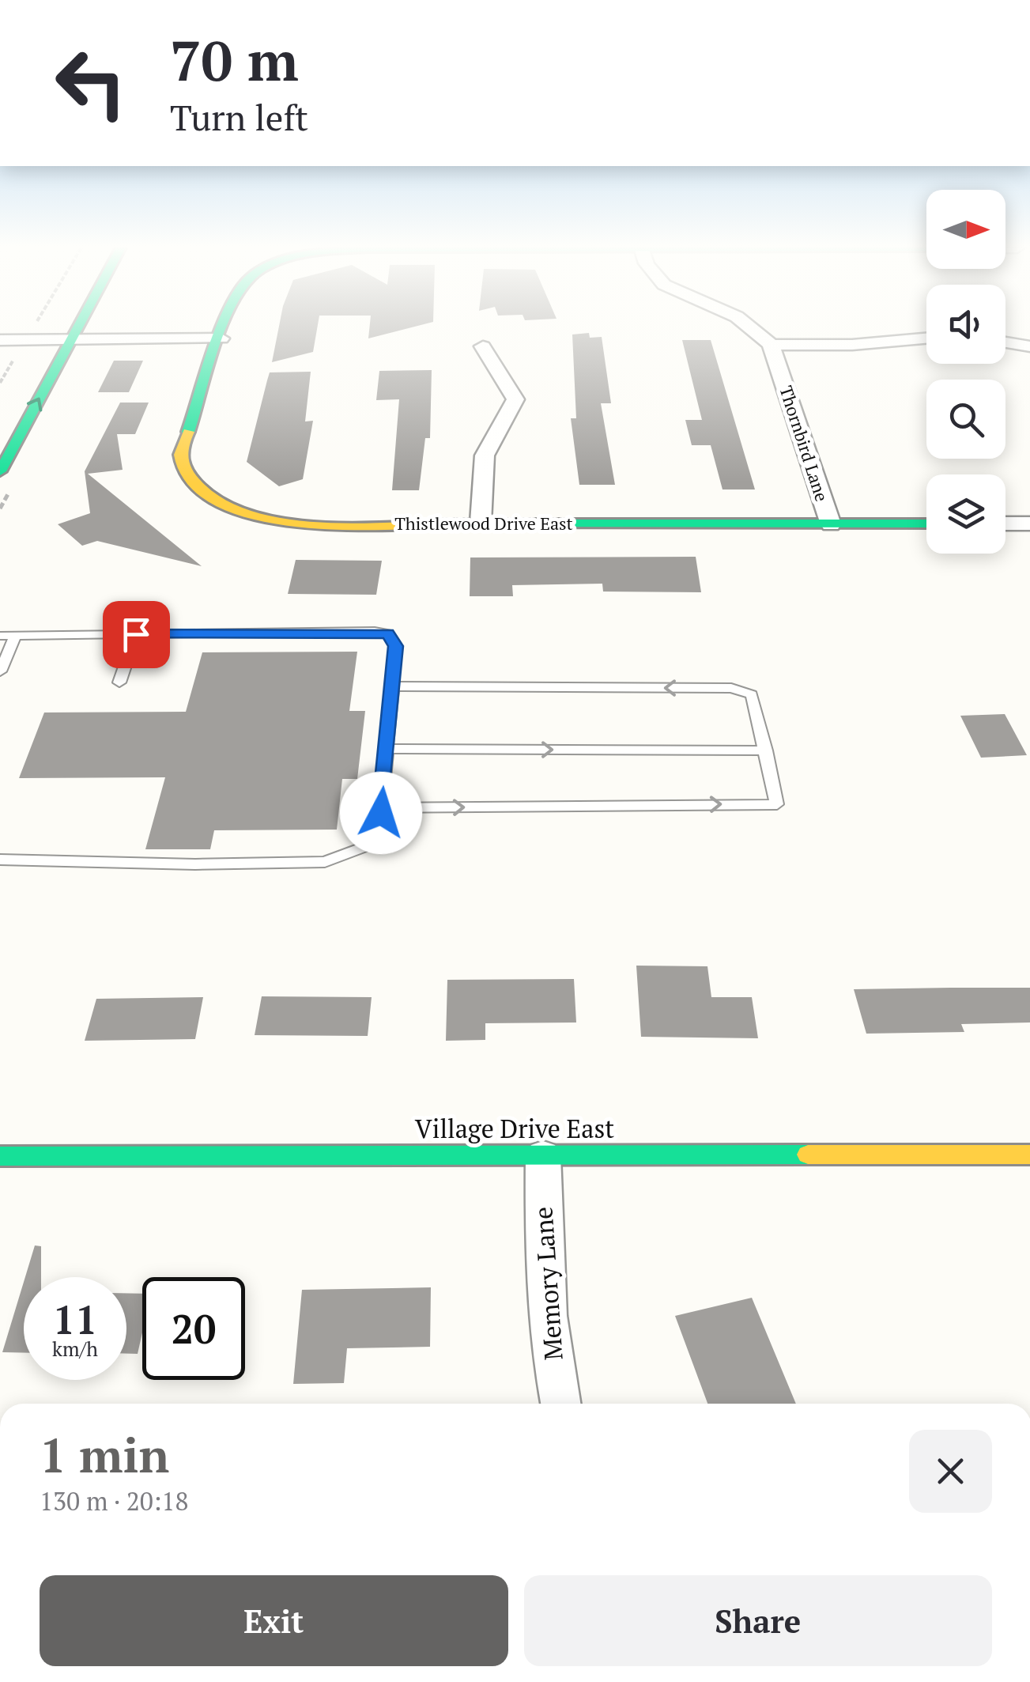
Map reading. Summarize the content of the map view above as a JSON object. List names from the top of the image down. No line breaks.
{"streets":{"street":["Thornbird Lane","Thistlewood Drive East","Village Drive East","Memory Lane"]},"crossings":[["Thornbird Lane","Thistlewood Drive East"],["Village Drive East","Memory Lane"]],"north":"right","page":{"turn":["70 m","Turn left"],"speed":"11 km/h","limit":"20","heading":["1 min","130 m · 20:18"],"buttons":["Exit","Share"]}}
